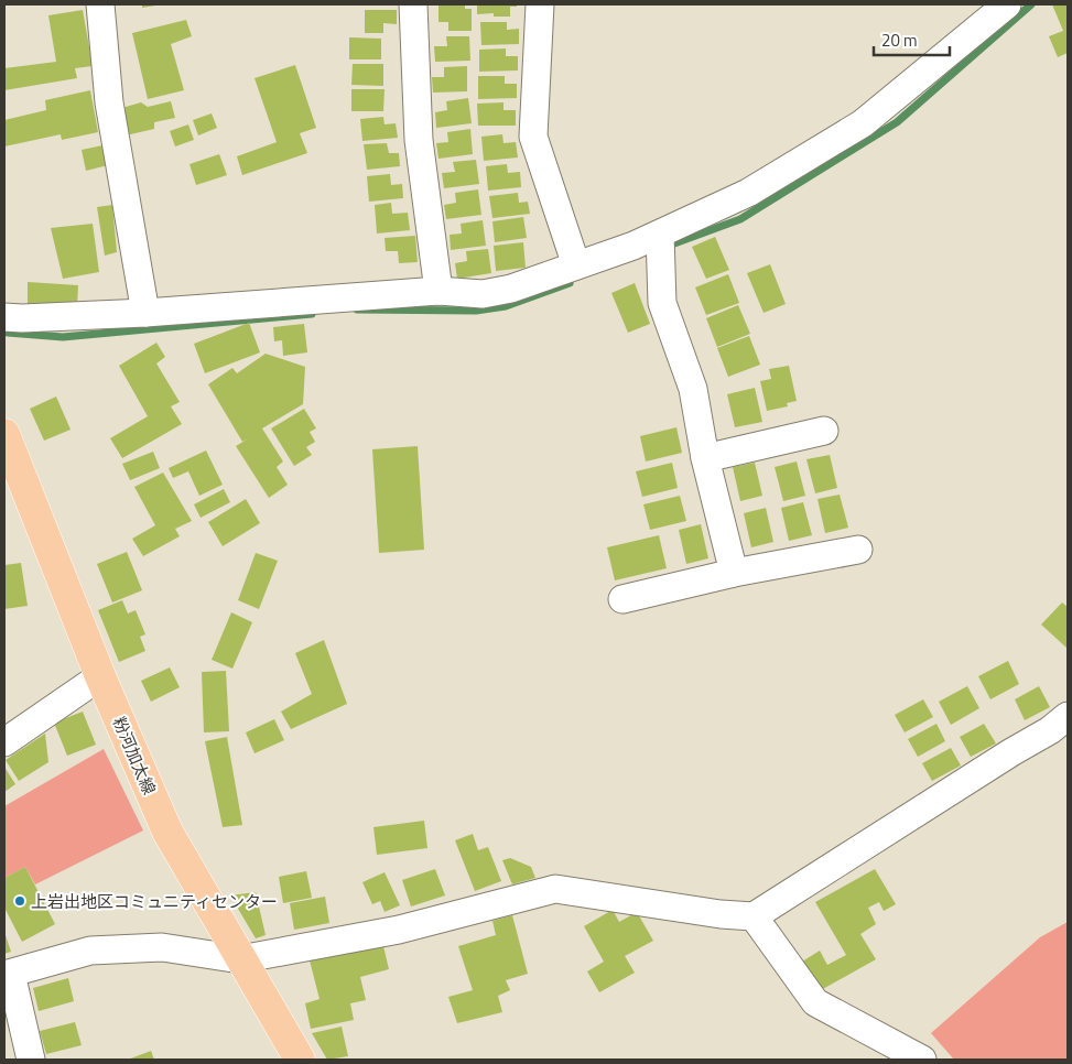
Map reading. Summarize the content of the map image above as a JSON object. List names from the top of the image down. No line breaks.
{"streets":{"main road":["粉河加太線"]},"places":["上岩出地区コミュニティセンター"],"scale_bar":"20 m"}
